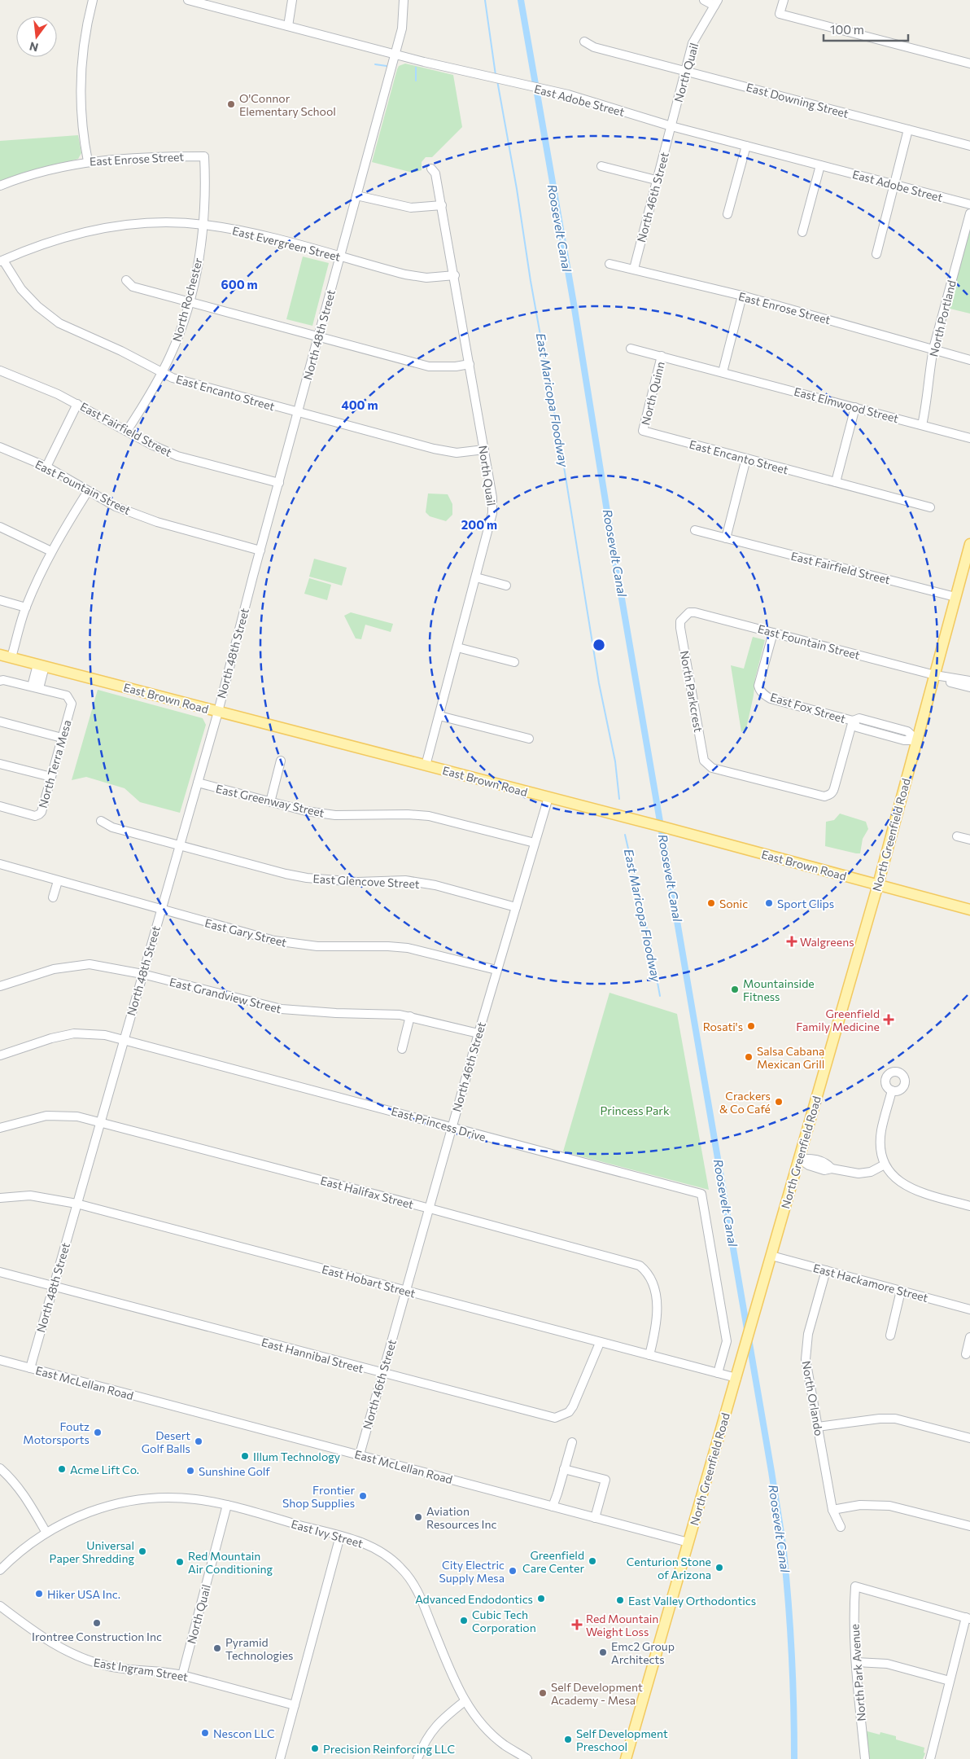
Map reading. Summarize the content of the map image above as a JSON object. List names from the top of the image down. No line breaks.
{"streets":{"main road":["East Brown Road","North Greenfield Road"],"street":["North Quail","East Adobe Street","East Downing Street","East Enrose Street","North 46th Street","East Evergreen Street","North Rochester","North Portland","North 48th Street","East Encanto Street","North Quinn","East Elmwood Street","East Fairfield Street","East Fountain Street","North Parkcrest","East Fox Street","North Terra Mesa","East Greenway Street","East Glencove Street","East Gary Street","East Grandview Street","East Princess Drive","East Halifax Street","East Hobart Street","East Hackamore Street","East Hannibal Street","East McLellan Road","North Orlando","East Ivy Street","East Ingram Street","North Park Avenue"]},"crossings":[["North Quail","East Adobe Street"],["North Quail","East Downing Street"],["North Quail","North 46th Street"],["North Quail","East Evergreen Street"],["North Quail","East Encanto Street"],["North Quail","East Brown Road"],["North Quail","East Ivy Street"],["North Quail","East Ingram Street"],["East Adobe Street","North 46th Street"],["East Adobe Street","North 48th Street"],["East Enrose Street","North 46th Street"],["East Enrose Street","North Rochester"],["East Enrose Street","North Portland"],["North 46th Street","East Brown Road"],["North 46th Street","East Greenway Street"],["North 46th Street","East Glencove Street"],["North 46th Street","East Gary Street"],["North 46th Street","East Grandview Street"],["North 46th Street","East Princess Drive"],["North 46th Street","East Halifax Street"],["North 46th Street","East Hobart Street"],["North 46th Street","East Hannibal Street"],["North 46th Street","East McLellan Road"],["East Evergreen Street","North Rochester"],["East Evergreen Street","North 48th Street"],["East Evergreen Street","East Encanto Street"],["North Rochester","East Encanto Street"],["North Rochester","East Fairfield Street"],["North Portland","East Elmwood Street"],["North 48th Street","East Encanto Street"],["North 48th Street","East Fairfield Street"],["North 48th Street","East Fountain Street"],["North 48th Street","East Brown Road"],["North 48th Street","East Greenway Street"],["North 48th Street","East Glencove Street"],["North 48th Street","East Gary Street"],["North 48th Street","East Grandview Street"],["North 48th Street","East Princess Drive"],["North 48th Street","East Halifax Street"],["North 48th Street","East Hobart Street"],["North 48th Street","East Hannibal Street"],["North 48th Street","East McLellan Road"],["East Encanto Street","North Quinn"],["North Quinn","East Elmwood Street"],["East Fairfield Street","North Greenfield Road"],["East Fountain Street","North Parkcrest"],["East Fountain Street","East Fox Street"],["East Fountain Street","North Greenfield Road"],["North Parkcrest","East Fox Street"],["East Brown Road","North Greenfield Road"],["East Fox Street","North Greenfield Road"],["North Greenfield Road","East Hobart Street"],["North Greenfield Road","East Hackamore Street"],["North Greenfield Road","East McLellan Road"],["East Princess Drive","East Hobart Street"],["East Halifax Street","East Hobart Street"],["East Hobart Street","East Hannibal Street"],["East Hackamore Street","North Orlando"]],"water":["Roosevelt Canal","East Maricopa Floodway"],"parks":["Princess Park"],"places":{"other":["O'Connor Elementary School","Sonic","Sport Clips","Mountainside Fitness","Rosati's","Salsa Cabana Mexican Grill","Crackers & Co Café","Foutz Motorsports","Desert Golf Balls","Illum Technology","Acme Lift Co.","Sunshine Golf","Frontier Shop Supplies","Aviation Resources Inc","Universal Paper Shredding","Greenfield Care Center","Red Mountain Air Conditioning","Centurion Stone of Arizona","City Electric Supply Mesa","Hiker USA Inc.","Advanced Endodontics","East Valley Orthodontics","Cubic Tech Corporation","Irontree Construction Inc","Pyramid Technologies","Emc2 Group Architects","Self Development Academy - Mesa","Nescon LLC","Self Development Preschool","Precision Reinforcing LLC"],"health":["Walgreens","Greenfield Family Medicine","Red Mountain Weight Loss"]},"scale_bar":"100 m","north":"bottom","rings":["600 m","400 m","200 m"]}
